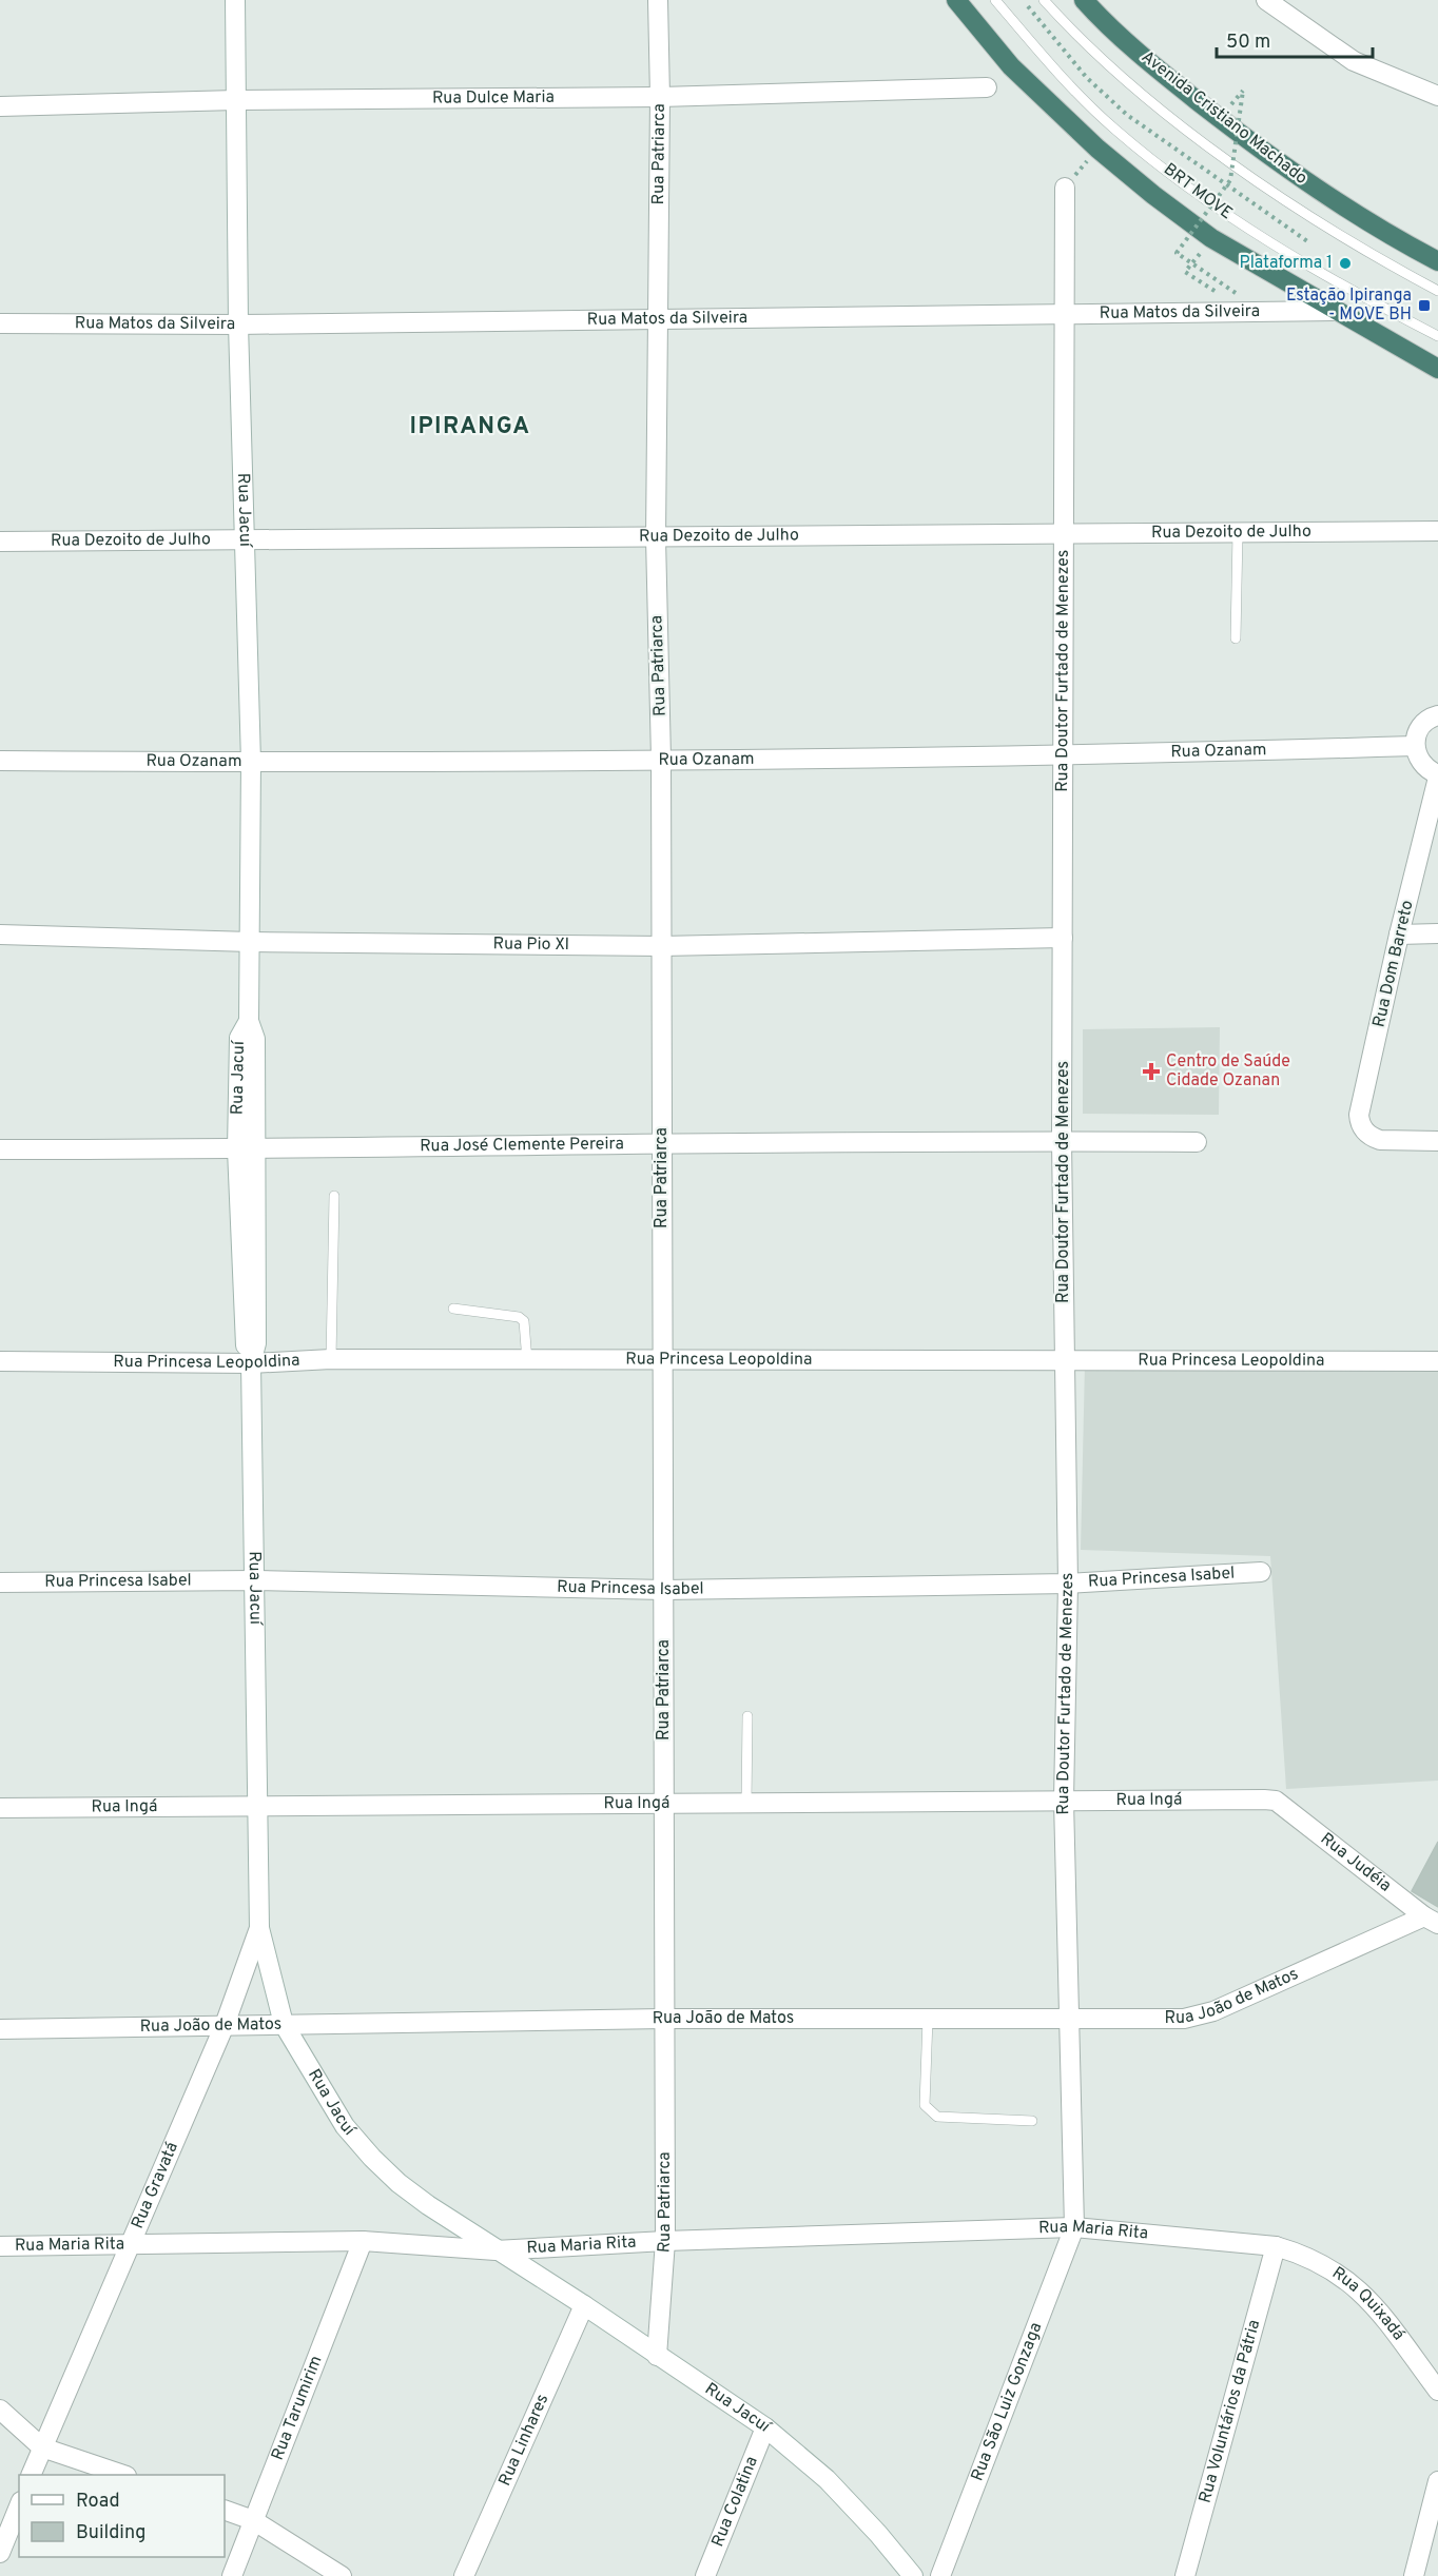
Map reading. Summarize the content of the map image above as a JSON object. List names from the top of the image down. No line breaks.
{"streets":{"highway":["Avenida Cristiano Machado"],"street":["Rua Dulce Maria","Rua Patriarca","Rua Matos da Silveira","Rua Jacuí","Rua Dezoito de Julho","Rua Doutor Furtado de Menezes","Rua Ozanam","Rua Pio XI","Rua Dom Barreto","Rua José Clemente Pereira","Rua Princesa Leopoldina","Rua Princesa Isabel","Rua Ingá","Rua Judéia","Rua João de Matos","Rua Gravatá","Rua Maria Rita","Rua Quixadá","Rua São Luiz Gonzaga","Rua Tarumirim","Rua Voluntários da Pátria","Rua Linhares","Rua Colatina"],"lane":["BRT MOVE"]},"crossings":[["Rua Dulce Maria","Rua Patriarca"],["Rua Dulce Maria","Rua Jacuí"],["Rua Patriarca","Rua Matos da Silveira"],["Rua Patriarca","Rua Jacuí"],["Rua Patriarca","Rua Dezoito de Julho"],["Rua Patriarca","Rua Ozanam"],["Rua Patriarca","Rua Pio XI"],["Rua Patriarca","Rua José Clemente Pereira"],["Rua Patriarca","Rua Princesa Leopoldina"],["Rua Patriarca","Rua Princesa Isabel"],["Rua Patriarca","Rua Ingá"],["Rua Patriarca","Rua João de Matos"],["Rua Patriarca","Rua Maria Rita"],["Rua Matos da Silveira","Rua Jacuí"],["Rua Matos da Silveira","Rua Doutor Furtado de Menezes"],["Rua Jacuí","Rua Dezoito de Julho"],["Rua Jacuí","Rua Ozanam"],["Rua Jacuí","Rua Pio XI"],["Rua Jacuí","Rua José Clemente Pereira"],["Rua Jacuí","Rua Princesa Leopoldina"],["Rua Jacuí","Rua Princesa Isabel"],["Rua Jacuí","Rua Ingá"],["Rua Jacuí","Rua João de Matos"],["Rua Jacuí","Rua Gravatá"],["Rua Jacuí","Rua Maria Rita"],["Rua Jacuí","Rua Linhares"],["Rua Jacuí","Rua Colatina"],["Rua Dezoito de Julho","Rua Doutor Furtado de Menezes"],["Rua Doutor Furtado de Menezes","Rua Ozanam"],["Rua Doutor Furtado de Menezes","Rua Pio XI"],["Rua Doutor Furtado de Menezes","Rua José Clemente Pereira"],["Rua Doutor Furtado de Menezes","Rua Princesa Leopoldina"],["Rua Doutor Furtado de Menezes","Rua Princesa Isabel"],["Rua Doutor Furtado de Menezes","Rua Ingá"],["Rua Doutor Furtado de Menezes","Rua João de Matos"],["Rua Doutor Furtado de Menezes","Rua Maria Rita"],["Rua Doutor Furtado de Menezes","Rua São Luiz Gonzaga"],["Rua Ingá","Rua Judéia"],["Rua Judéia","Rua João de Matos"],["Rua João de Matos","Rua Gravatá"],["Rua Gravatá","Rua Maria Rita"],["Rua Maria Rita","Rua Quixadá"],["Rua Maria Rita","Rua São Luiz Gonzaga"],["Rua Maria Rita","Rua Tarumirim"],["Rua Maria Rita","Rua Voluntários da Pátria"],["Rua Quixadá","Rua Voluntários da Pátria"]],"districts":["IPIRANGA"],"places":{"other":["Plataforma 1"],"transit":["Estação Ipiranga - MOVE BH"],"health":["Centro de Saúde Cidade Ozanan"]},"legend":["Road","Building"],"scale_bar":"50 m"}
